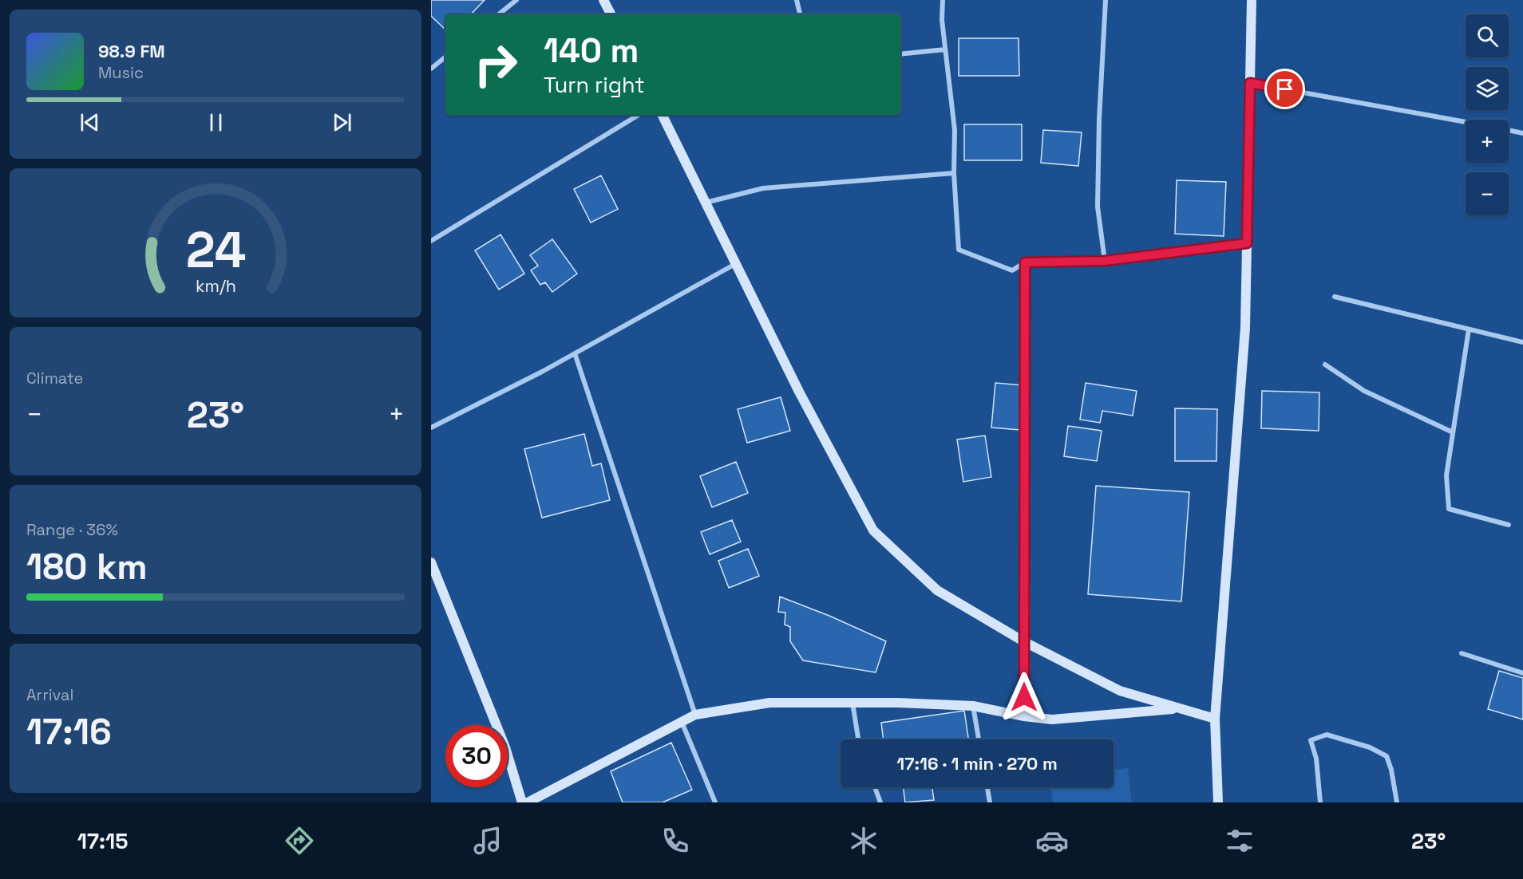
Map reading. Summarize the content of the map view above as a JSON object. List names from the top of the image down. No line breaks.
{"page":{"map_buttons":["+","−"],"turn":["140 m","Turn right"],"song":["98.9 FM","Music"],"tile":["Climate",["Range · 36%","180 km"],["Arrival","17:16"]],"heat":["−","23°","+"],"limit":"30","trip":"17:16 · 1 min · 270 m","tabs":["17:15","23°"],"gauge":["24","km/h"]}}
